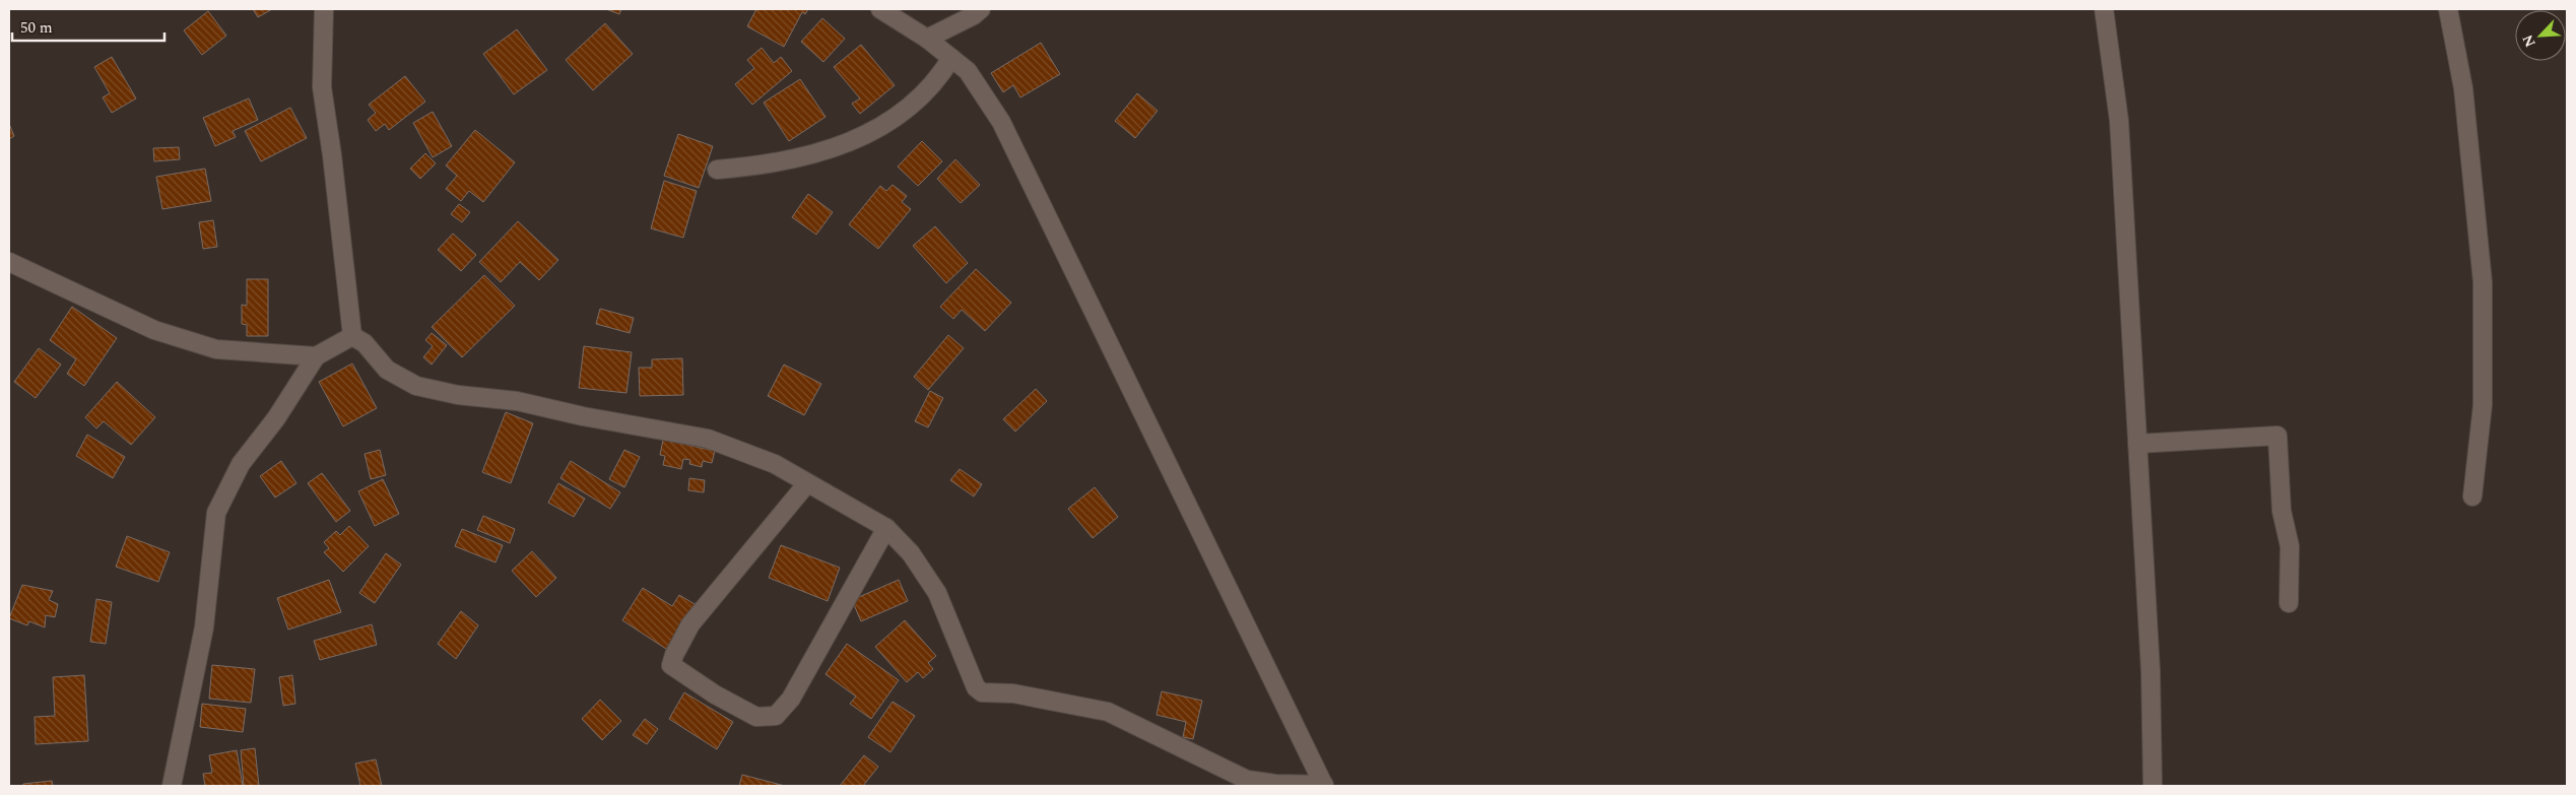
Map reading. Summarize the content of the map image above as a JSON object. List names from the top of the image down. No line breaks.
{"scale_bar":"50 m","north":"bottom left"}
